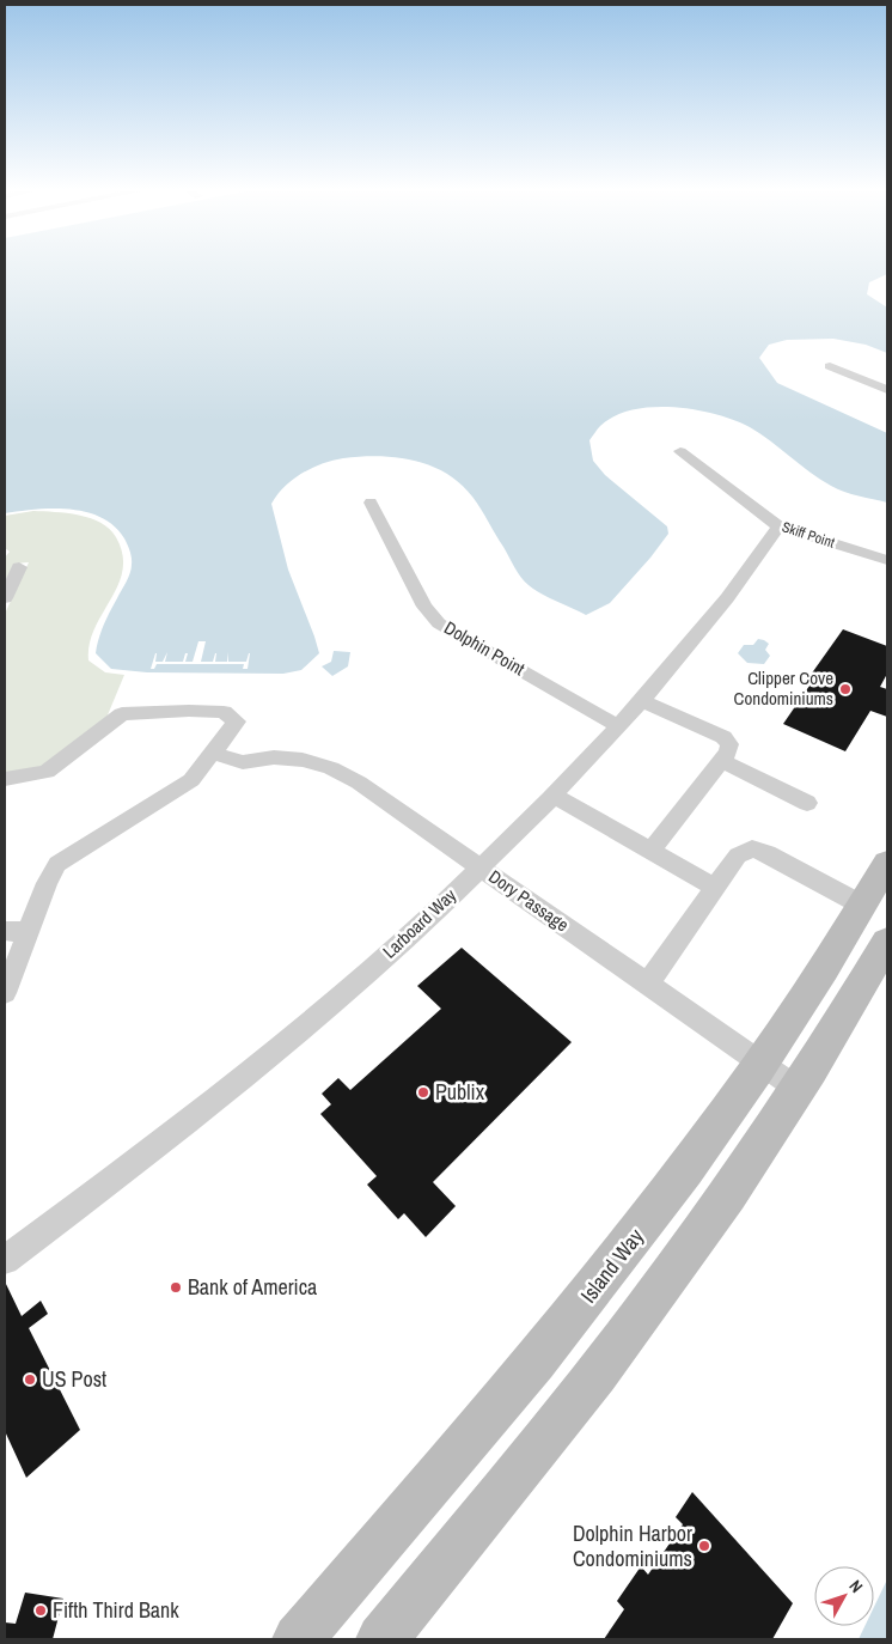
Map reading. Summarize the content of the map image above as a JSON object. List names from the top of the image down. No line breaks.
{"streets":{"street":["Skiff Point","Dolphin Point","Dory Passage","Larboard Way","Island Way"]},"crossings":[["Skiff Point","Larboard Way"],["Dolphin Point","Larboard Way"],["Dory Passage","Larboard Way"],["Dory Passage","Island Way"]],"places":["Clipper Cove Condominiums","Publix","Bank of America","US Post","Dolphin Harbor Condominiums","Fifth Third Bank"],"north":"top right"}
